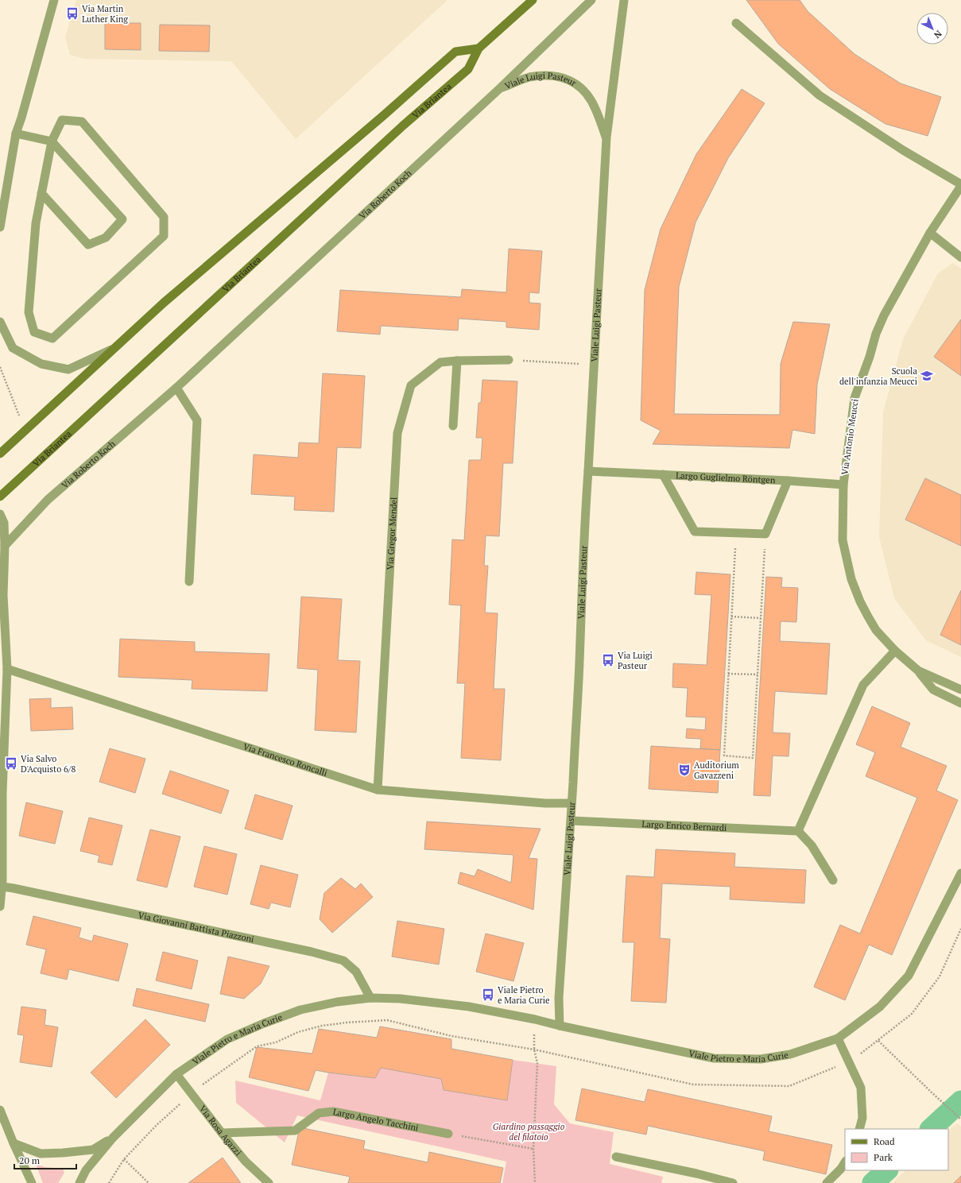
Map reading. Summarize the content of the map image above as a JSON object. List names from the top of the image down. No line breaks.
{"streets":{"main road":["Via Briantea"],"street":["Viale Luigi Pasteur","Via Roberto Koch","Via Antonio Meucci","Largo Guglielmo Röntgen","Via Gregor Mendel","Via Francesco Roncalli","Largo Enrico Bernardi","Via Giovanni Battista Piazzoni","Viale Pietro e Maria Curie","Largo Angelo Tacchini","Via Rosa Agazzi"]},"crossings":[["Viale Luigi Pasteur","Via Roberto Koch"],["Viale Luigi Pasteur","Largo Guglielmo Röntgen"],["Viale Luigi Pasteur","Via Francesco Roncalli"],["Viale Luigi Pasteur","Largo Enrico Bernardi"],["Viale Luigi Pasteur","Viale Pietro e Maria Curie"],["Via Antonio Meucci","Largo Guglielmo Röntgen"],["Via Gregor Mendel","Via Francesco Roncalli"],["Via Giovanni Battista Piazzoni","Viale Pietro e Maria Curie"],["Viale Pietro e Maria Curie","Via Rosa Agazzi"],["Largo Angelo Tacchini","Via Rosa Agazzi"]],"parks":["Giardino passaggio del filatoio"],"places":{"bus stop":["Via Martin Luther King","Via Luigi Pasteur","Via Salvo D'Acquisto 6/8","Viale Pietro e Maria Curie"],"school or university":["Scuola dell'infanzia Meucci"],"theatre":["Auditorium Gavazzeni"]},"legend":["Road","Park"],"scale_bar":"20 m","north":"bottom right"}
